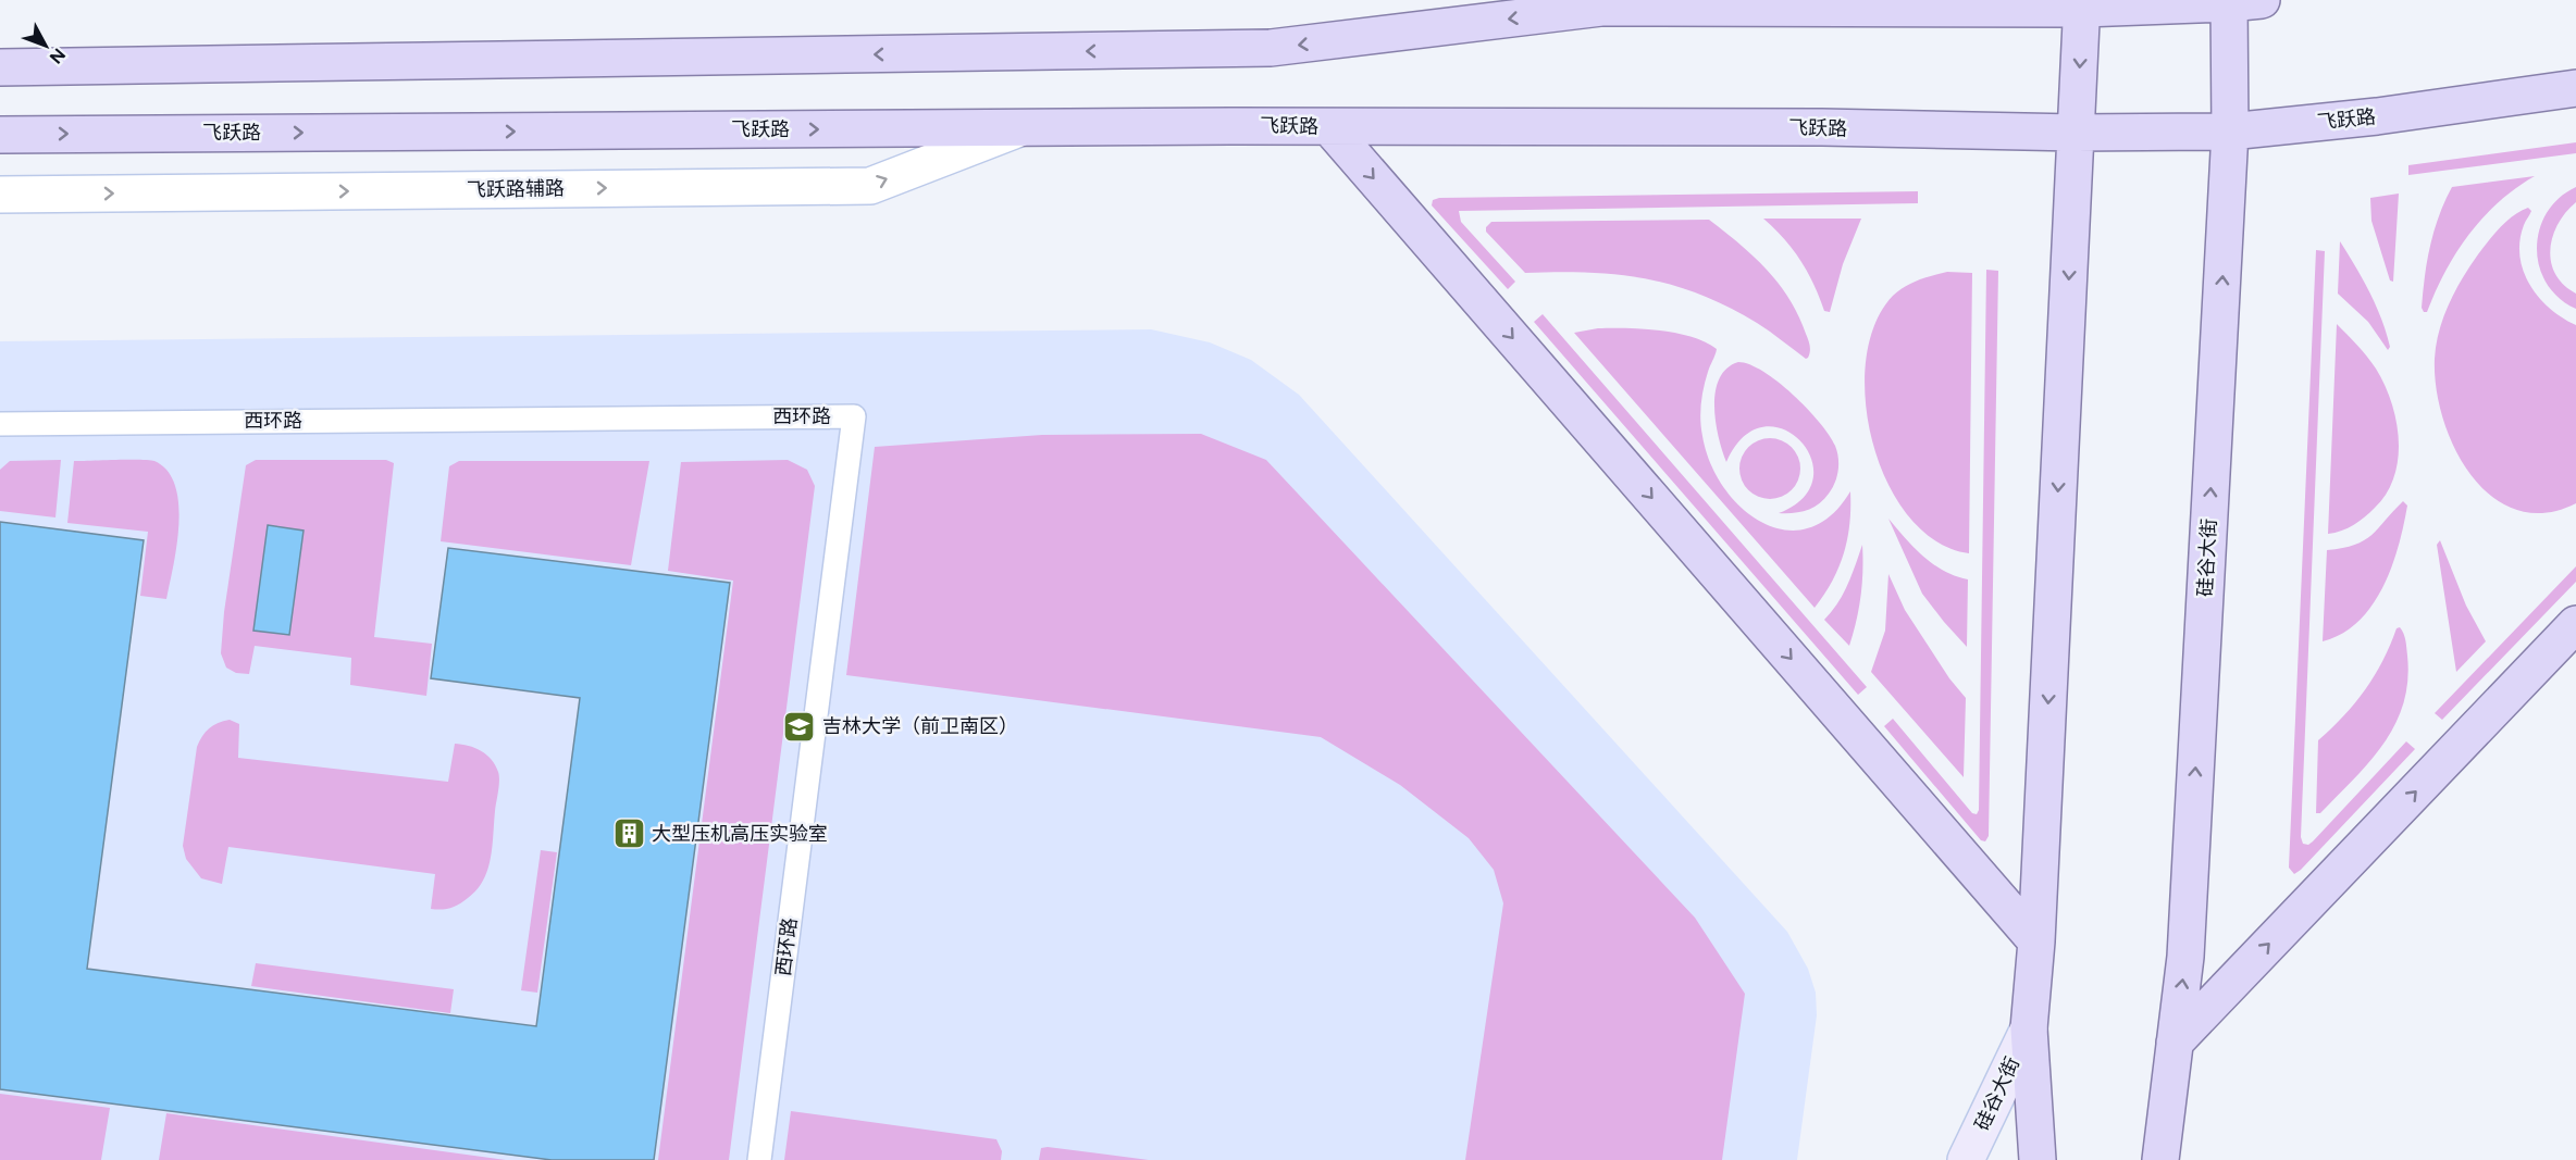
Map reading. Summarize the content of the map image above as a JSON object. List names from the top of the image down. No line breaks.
{"streets":{"main road":["飞跃路","硅谷大街"],"street":["飞跃路辅路"],"lane":["西环路"]},"crossings":[["飞跃路","飞跃路辅路"],["飞跃路","硅谷大街"]],"one_way":["飞跃路辅路"],"places":{"school or university":["吉林大学（前卫南区）"],"building":["大型压机高压实验室"]},"north":"bottom right"}
